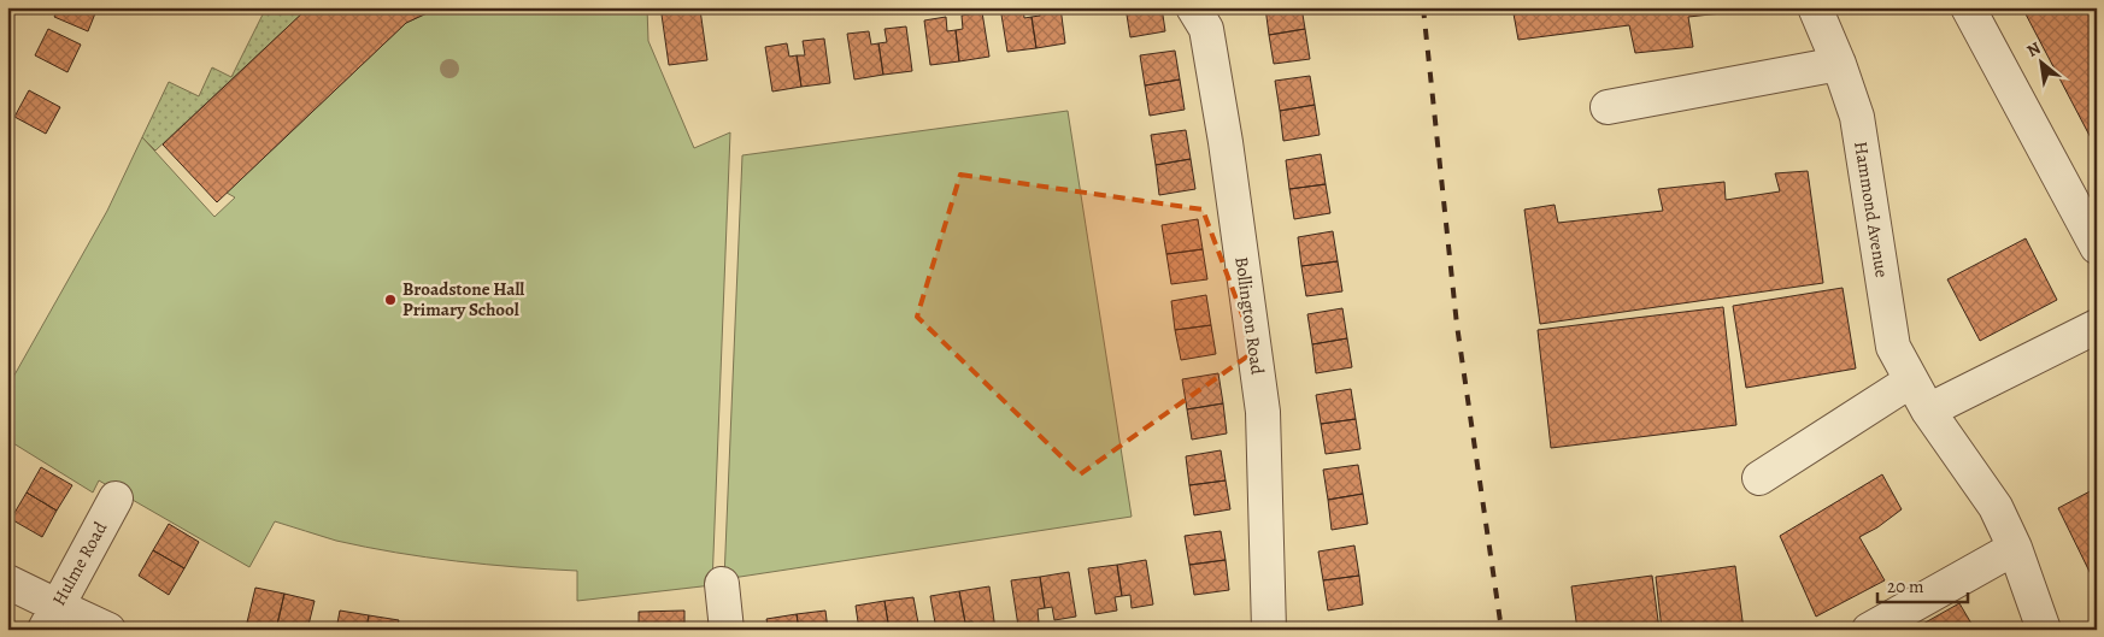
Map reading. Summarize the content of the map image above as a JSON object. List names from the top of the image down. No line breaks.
{"streets":{"street":["Hammond Avenue","Bollington Road","Hulme Road"]},"places":["Broadstone Hall Primary School"],"scale_bar":"20 m","north":"top left"}
